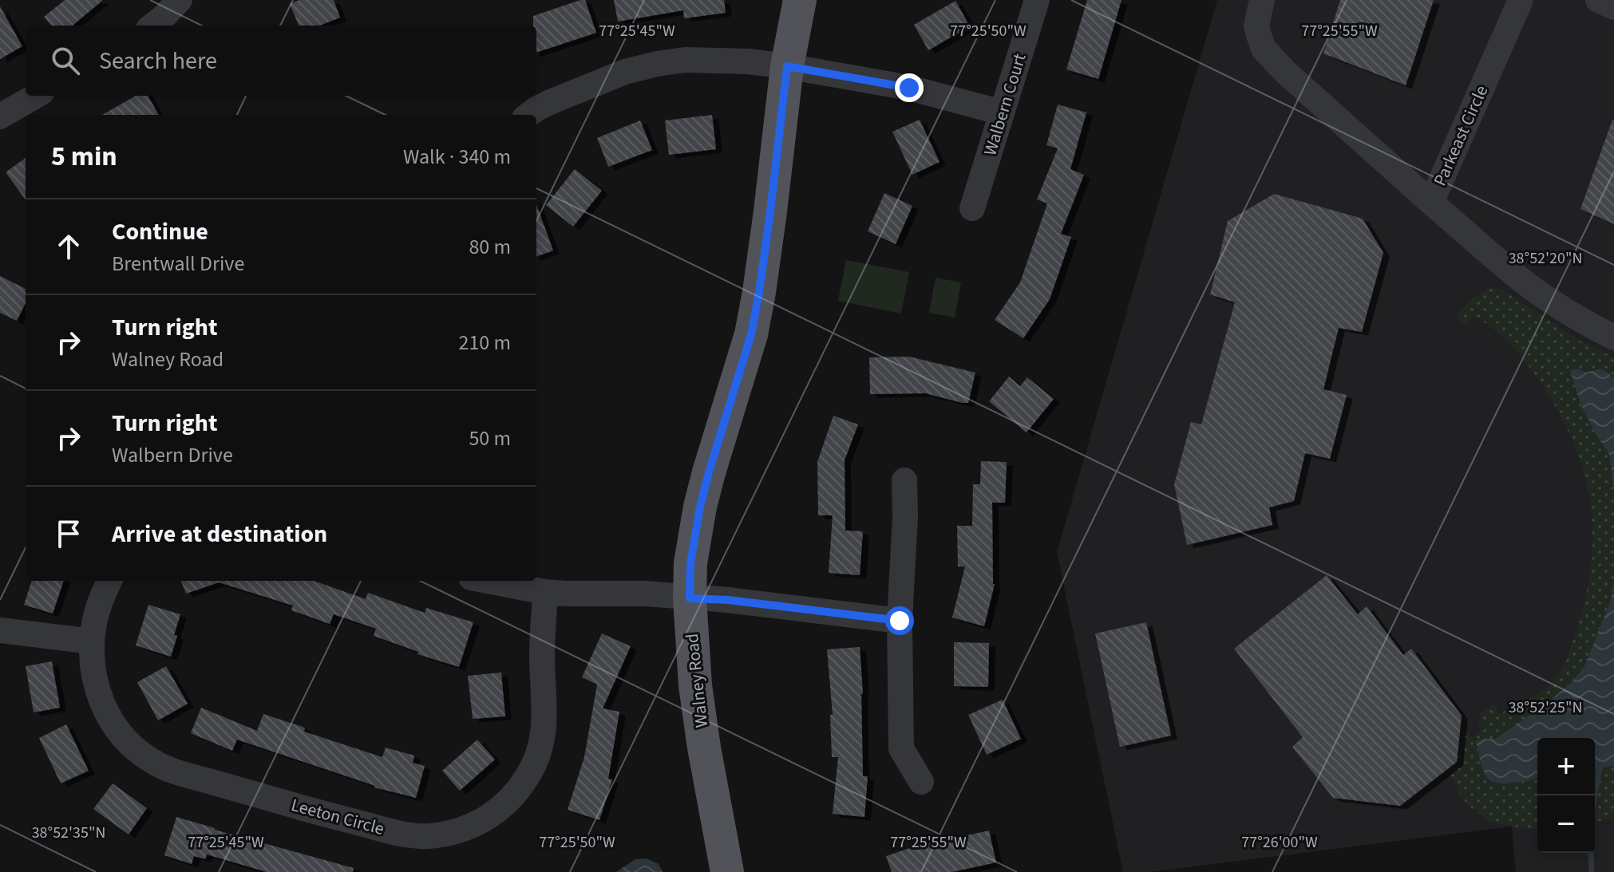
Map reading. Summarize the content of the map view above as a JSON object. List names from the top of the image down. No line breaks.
{"streets":{"main road":["Walney Road"],"street":["Walbern Court","Parkeast Circle","Leeton Circle"]},"page":{"search":"Search here","heading":["5 min","Walk · 340 m"],"list":[["Continue","Brentwall Drive","80 m"],["Turn right","Walney Road","210 m"],["Turn right","Walbern Drive","50 m"],"Arrive at destination"],"map_buttons":["+","−"]},"coordinates":["77°25'45\"W","77°25'50\"W","77°25'55\"W","38°52'20\"N","38°52'25\"N","38°52'35\"N","77°26'00\"W"]}
